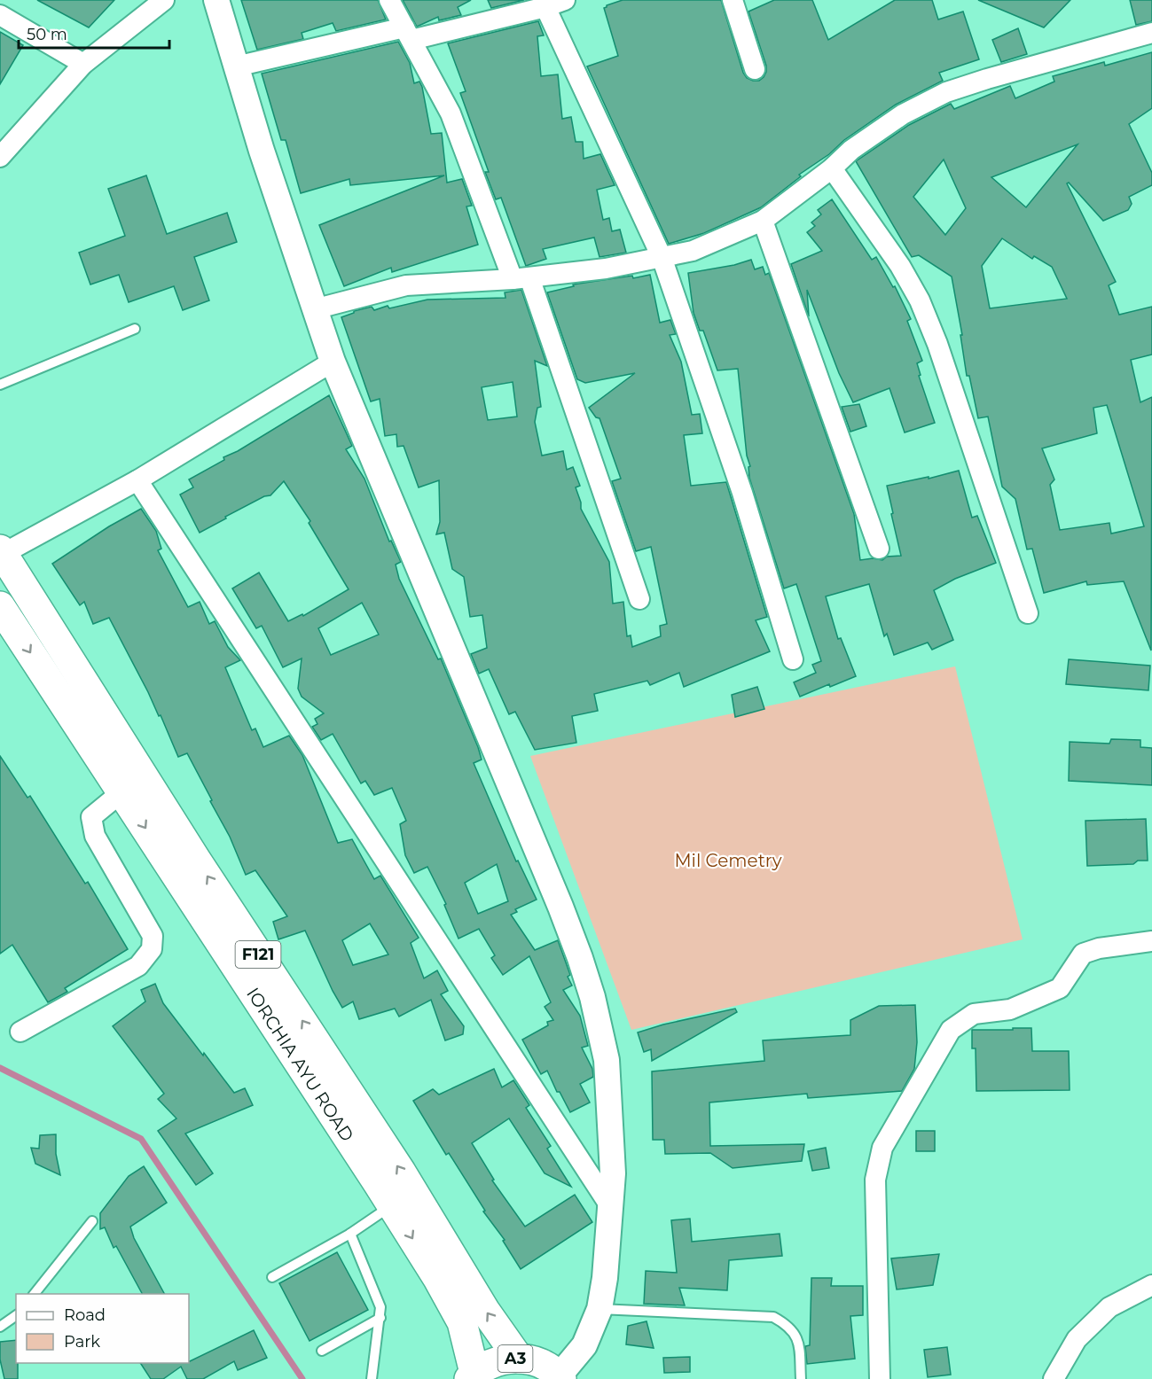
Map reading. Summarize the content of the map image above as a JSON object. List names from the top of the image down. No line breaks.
{"streets":{"main road":["F121","IORCHIA AYU ROAD","A3"]},"crossings":[["F121","A3"],["IORCHIA AYU ROAD","A3"]],"parks":["Mil Cemetry"],"legend":["Road","Park"],"scale_bar":"50 m"}
